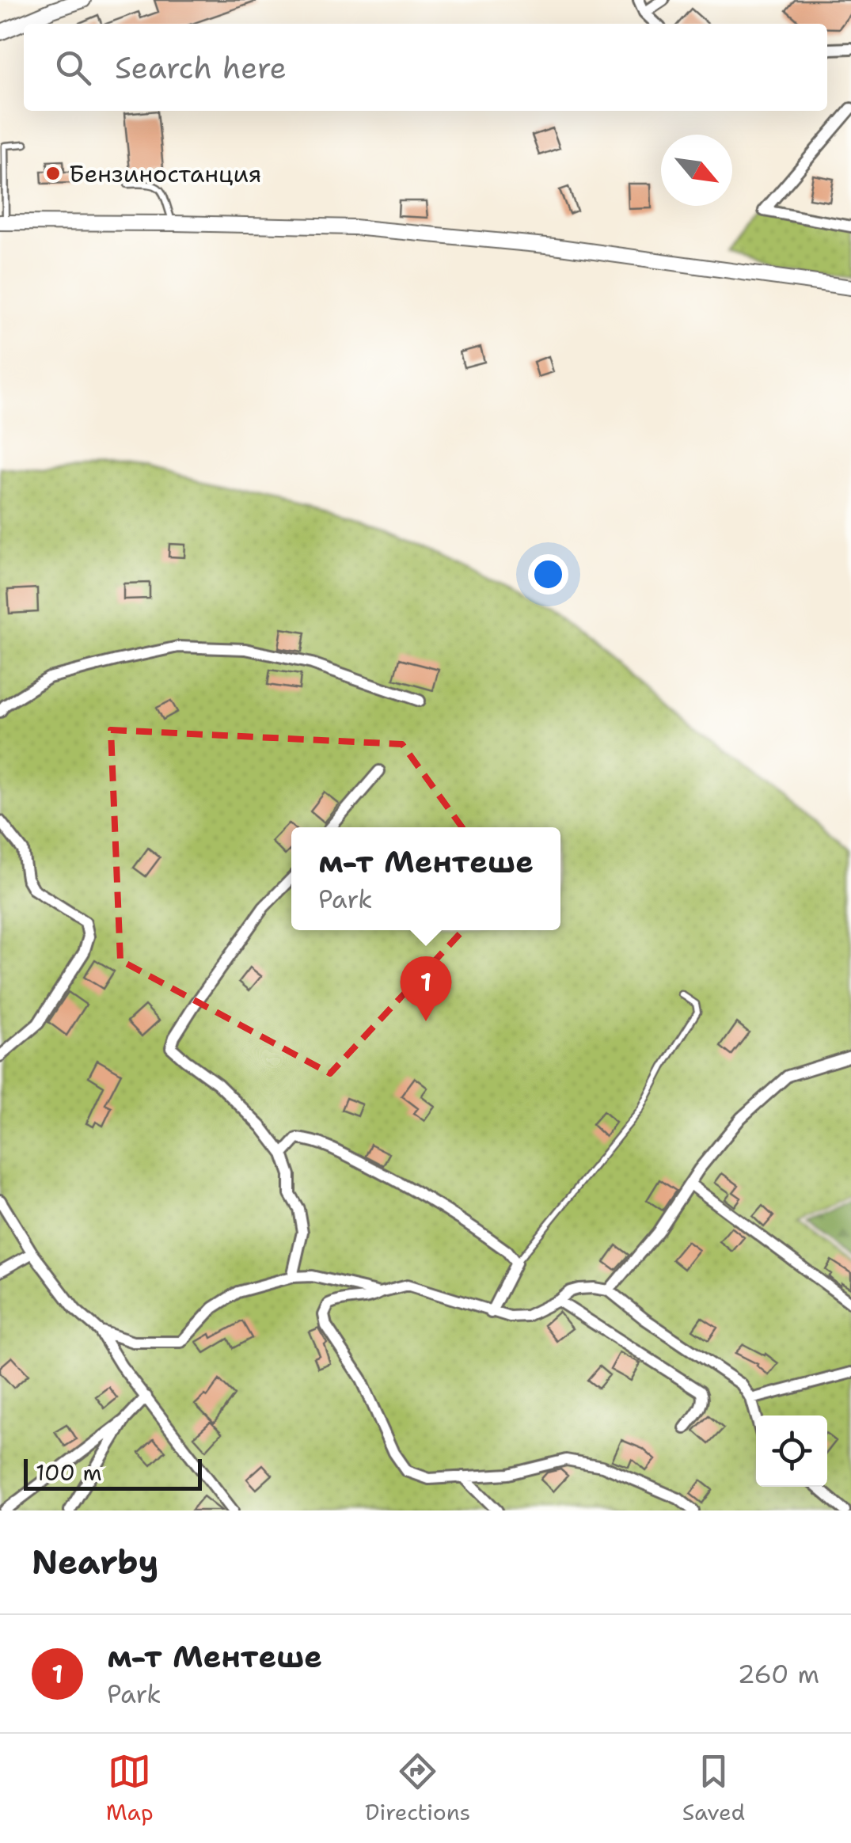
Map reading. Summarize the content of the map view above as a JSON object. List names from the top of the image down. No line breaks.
{"places":["Бензиностанция"],"scale_bar":"100 m","north":"bottom right","page":{"search":"Search here","popup":["м-т Ментeше","Park"],"pins":"1","scale":"100 m","heading":"Nearby","list":[{"mark":"1","name":"м-т Ментeше","note":"Park","value":"260 m"}],"nav":["Map","Directions","Saved"]}}
